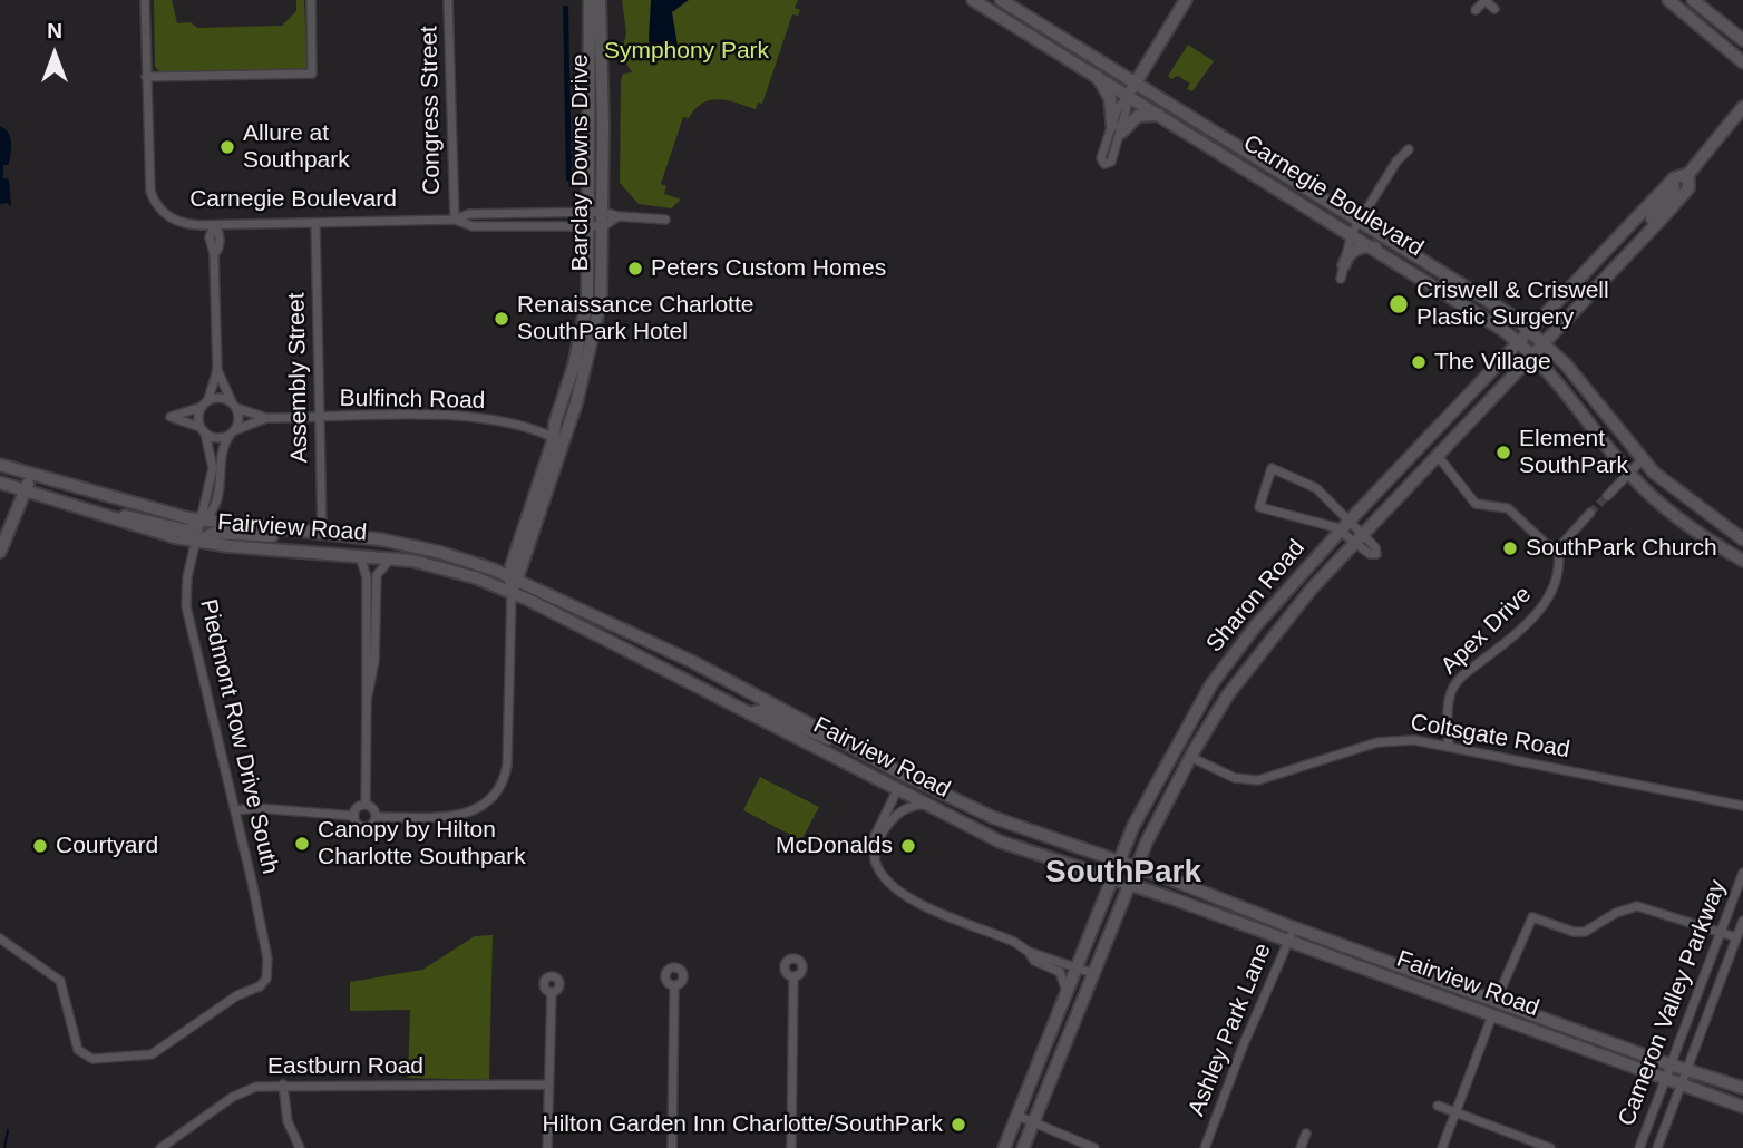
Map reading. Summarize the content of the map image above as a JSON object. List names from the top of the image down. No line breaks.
{"streets":{"main road":["Barclay Downs Drive","Carnegie Boulevard","Fairview Road","Sharon Road"],"street":["Congress Street","Assembly Street","Bulfinch Road","Apex Drive","Piedmont Row Drive South","Coltsgate Road","Cameron Valley Parkway","Ashley Park Lane","Eastburn Road"]},"crossings":[["Congress Street","Carnegie Boulevard"],["Barclay Downs Drive","Carnegie Boulevard"],["Barclay Downs Drive","Bulfinch Road"],["Barclay Downs Drive","Fairview Road"],["Barclay Downs Drive","Piedmont Row Drive South"],["Carnegie Boulevard","Assembly Street"],["Carnegie Boulevard","Sharon Road"],["Assembly Street","Bulfinch Road"],["Assembly Street","Fairview Road"],["Fairview Road","Sharon Road"],["Fairview Road","Piedmont Row Drive South"],["Fairview Road","Cameron Valley Parkway"],["Fairview Road","Ashley Park Lane"],["Sharon Road","Coltsgate Road"],["Apex Drive","Coltsgate Road"]],"districts":["SouthPark"],"parks":["Symphony Park"],"places":["Allure at Southpark","Peters Custom Homes","Criswell & Criswell Plastic Surgery","Renaissance Charlotte SouthPark Hotel","The Village","Element SouthPark","SouthPark Church","Canopy by Hilton Charlotte Southpark","Courtyard","McDonalds","Hilton Garden Inn Charlotte/SouthPark"],"north":"top"}
